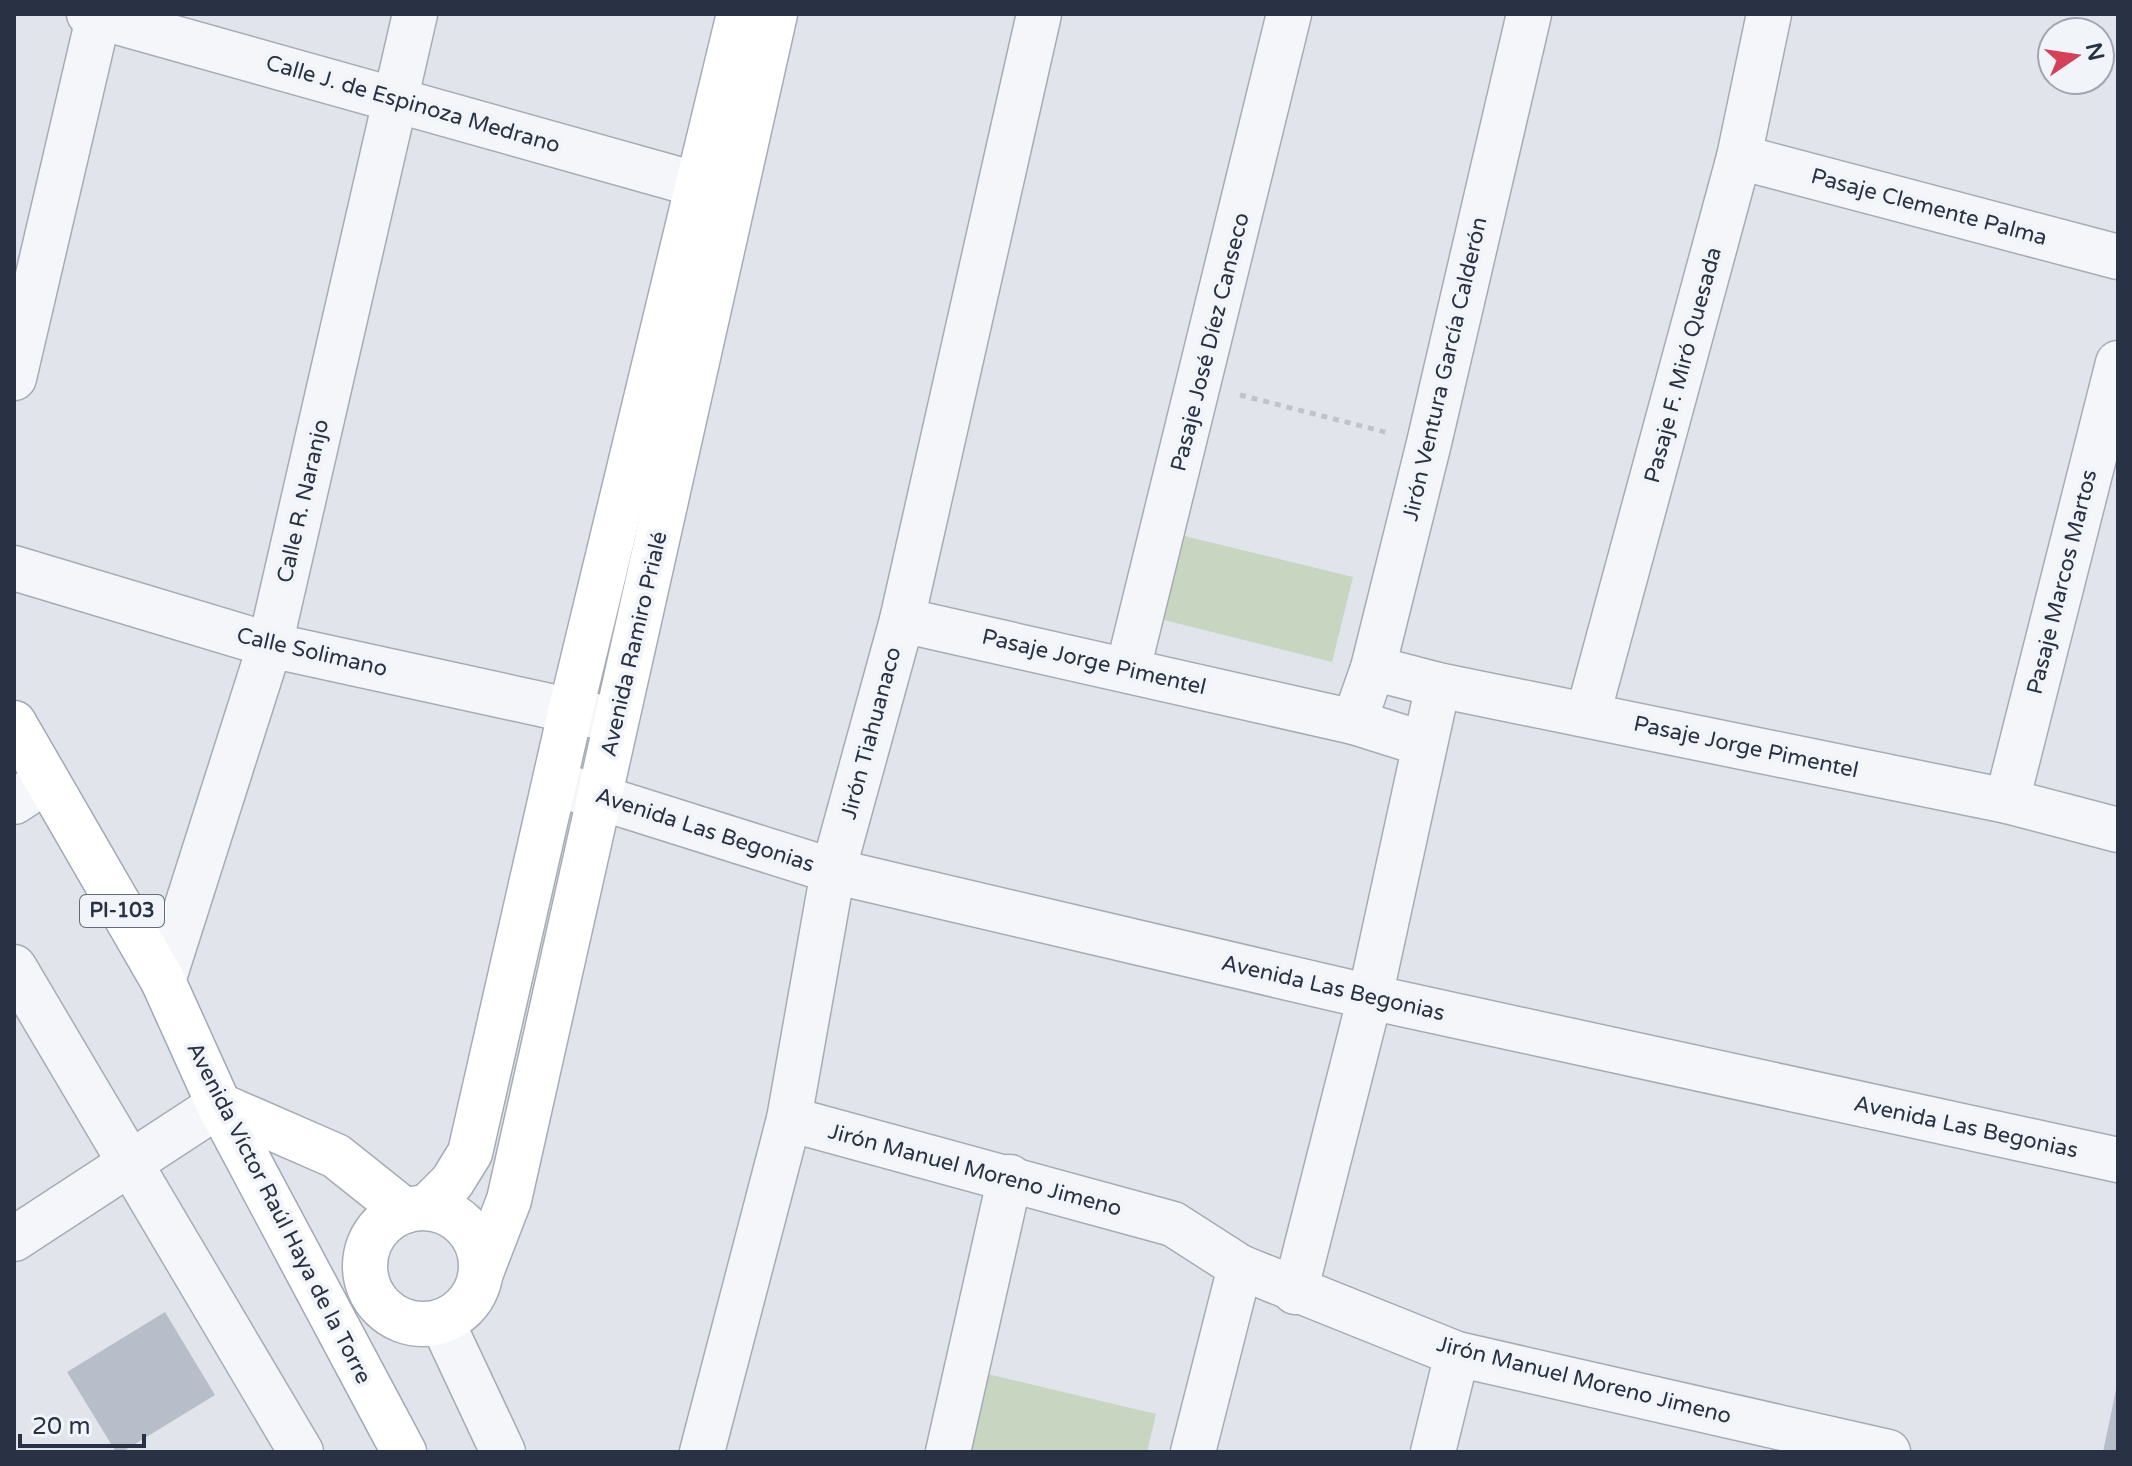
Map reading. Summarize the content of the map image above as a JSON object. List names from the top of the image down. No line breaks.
{"streets":{"street":["Calle J. de Espinoza Medrano","Pasaje Clemente Palma","Pasaje José Díez Canseco","Pasaje F. Miró Quesada","Jirón Ventura García Calderón","Calle R. Naranjo","Pasaje Marcos Martos","Avenida Ramiro Prialé","Calle Solimano","Pasaje Jorge Pimentel","Jirón Tiahuanaco","Avenida Las Begonias","PI-103","Jirón Manuel Moreno Jimeno","Avenida Víctor Raúl Haya de la Torre"]},"crossings":[["Calle J. de Espinoza Medrano","Calle R. Naranjo"],["Calle J. de Espinoza Medrano","Avenida Ramiro Prialé"],["Pasaje Clemente Palma","Pasaje F. Miró Quesada"],["Pasaje José Díez Canseco","Pasaje Jorge Pimentel"],["Pasaje F. Miró Quesada","Pasaje Jorge Pimentel"],["Jirón Ventura García Calderón","Pasaje Jorge Pimentel"],["Calle R. Naranjo","Calle Solimano"],["Calle R. Naranjo","Avenida Víctor Raúl Haya de la Torre"],["Pasaje Marcos Martos","Pasaje Jorge Pimentel"],["Avenida Ramiro Prialé","Calle Solimano"],["Avenida Ramiro Prialé","Avenida Las Begonias"],["Pasaje Jorge Pimentel","Jirón Tiahuanaco"],["Jirón Tiahuanaco","Avenida Las Begonias"],["Jirón Tiahuanaco","Jirón Manuel Moreno Jimeno"]],"scale_bar":"20 m","north":"right"}
